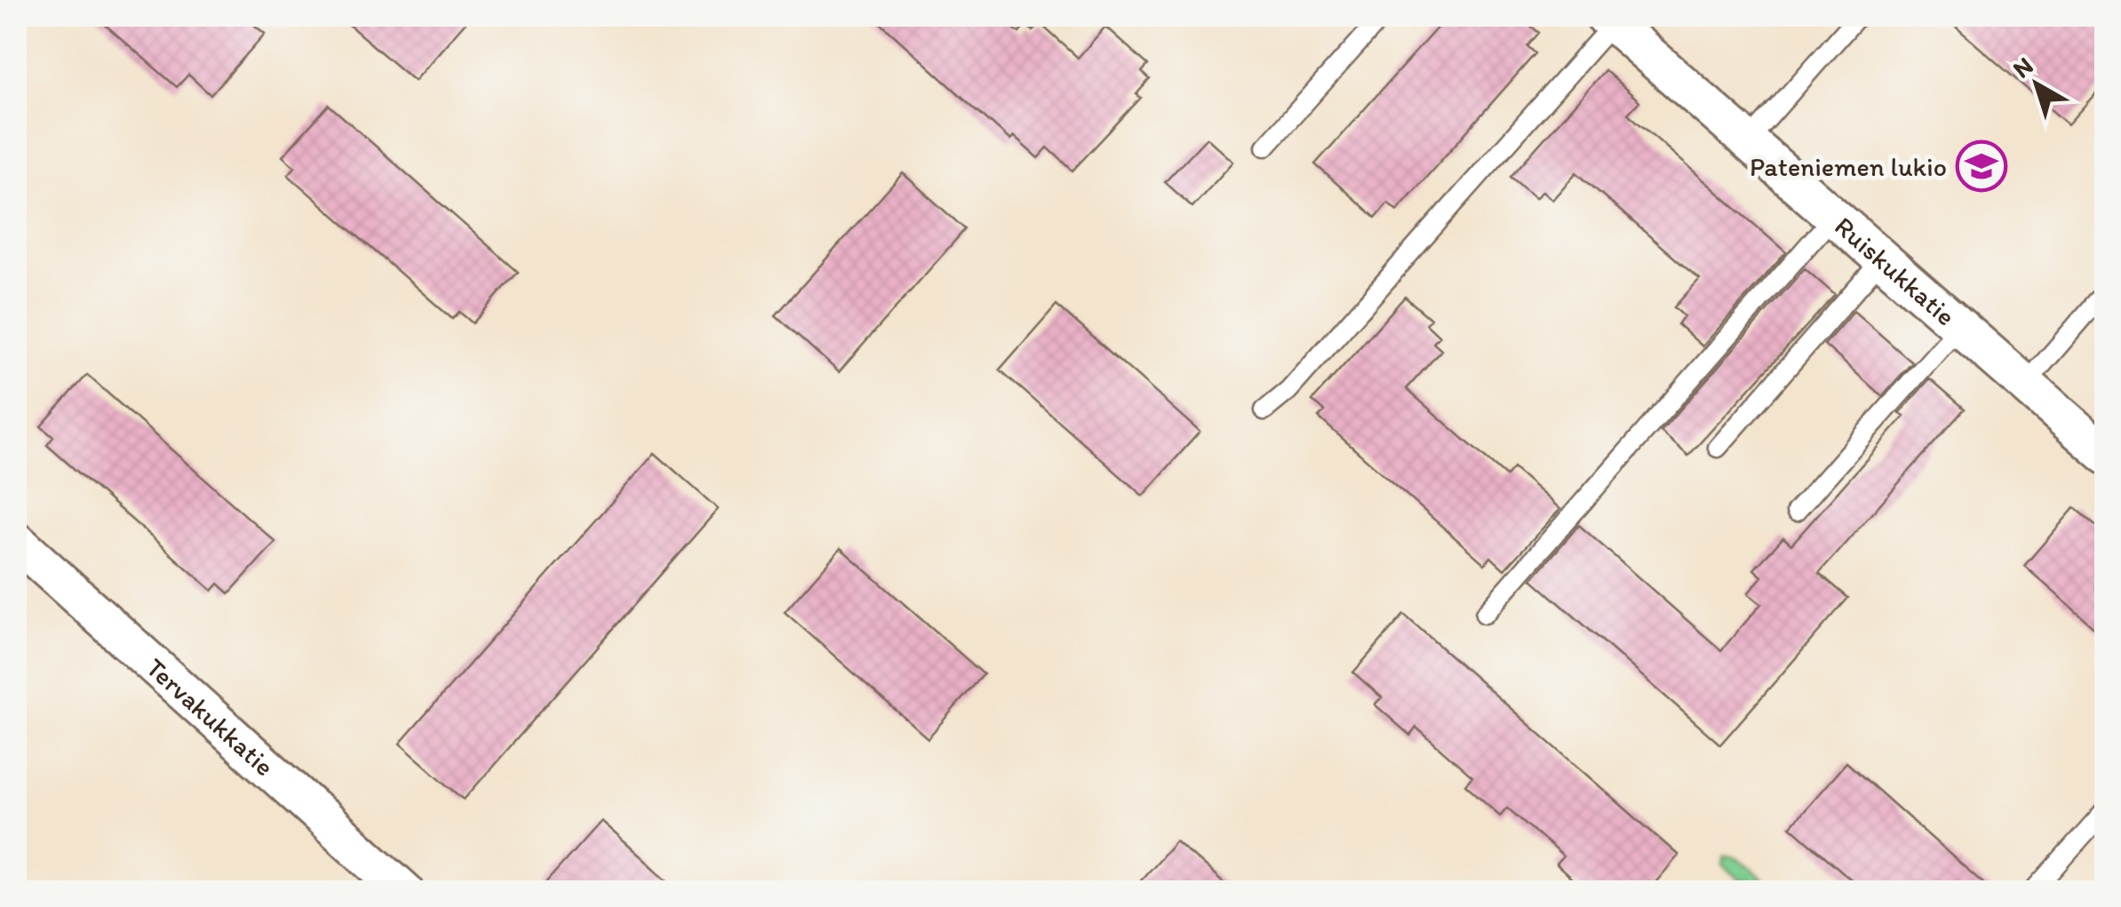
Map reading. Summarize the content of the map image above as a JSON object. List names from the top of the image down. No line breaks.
{"streets":{"street":["Ruiskukkatie","Tervakukkatie"]},"places":{"school or university":["Pateniemen lukio"]},"north":"top left"}
